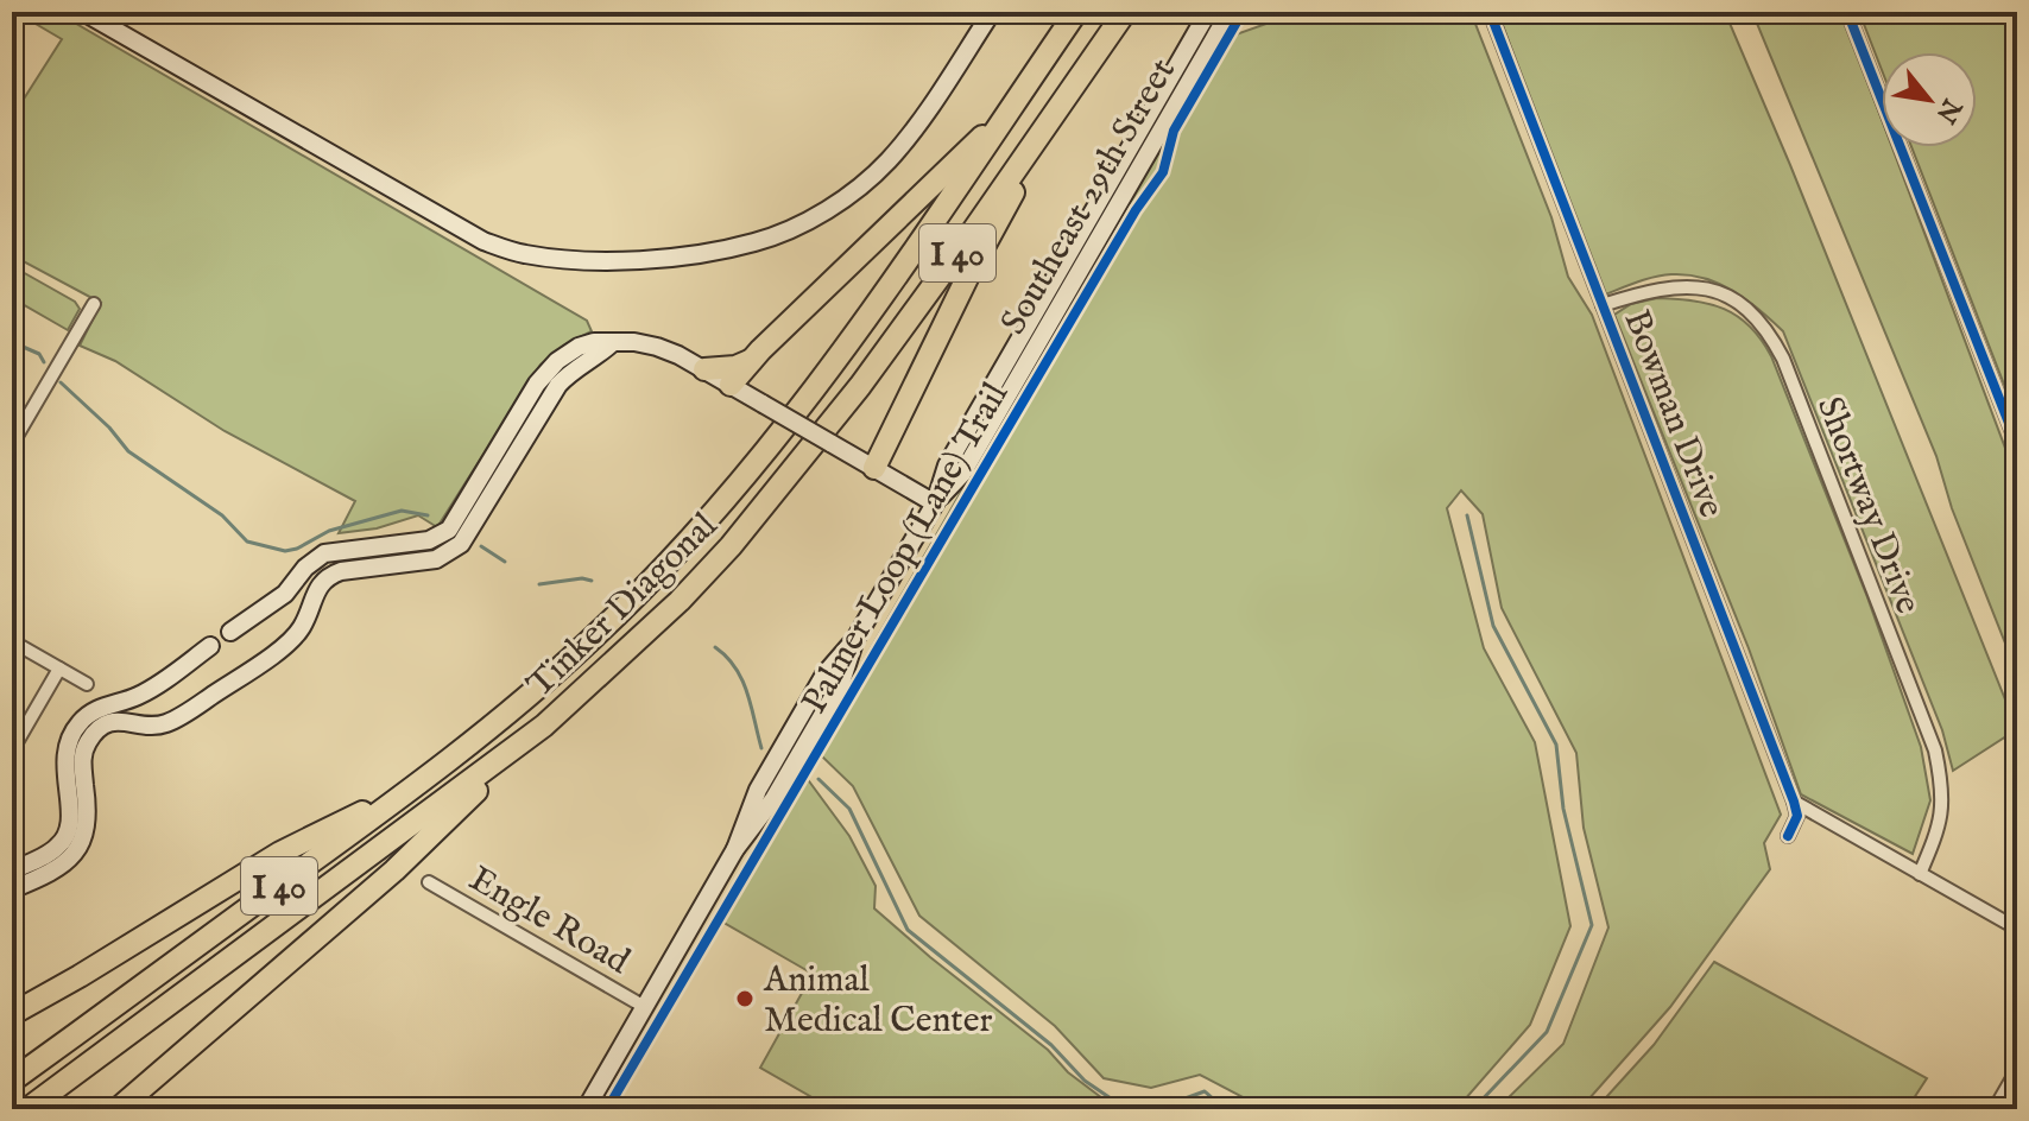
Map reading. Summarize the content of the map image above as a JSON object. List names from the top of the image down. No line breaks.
{"streets":{"highway":["I 40","Tinker Diagonal"],"main road":["Southeast 29th Street"],"street":["Bowman Drive","Shortway Drive","Engle Road"],"cycle path":["Palmer Loop (Lane) Trail"]},"crossings":[["Southeast 29th Street","Engle Road"],["Bowman Drive","Shortway Drive"]],"places":["Animal Medical Center"],"north":"bottom right"}
